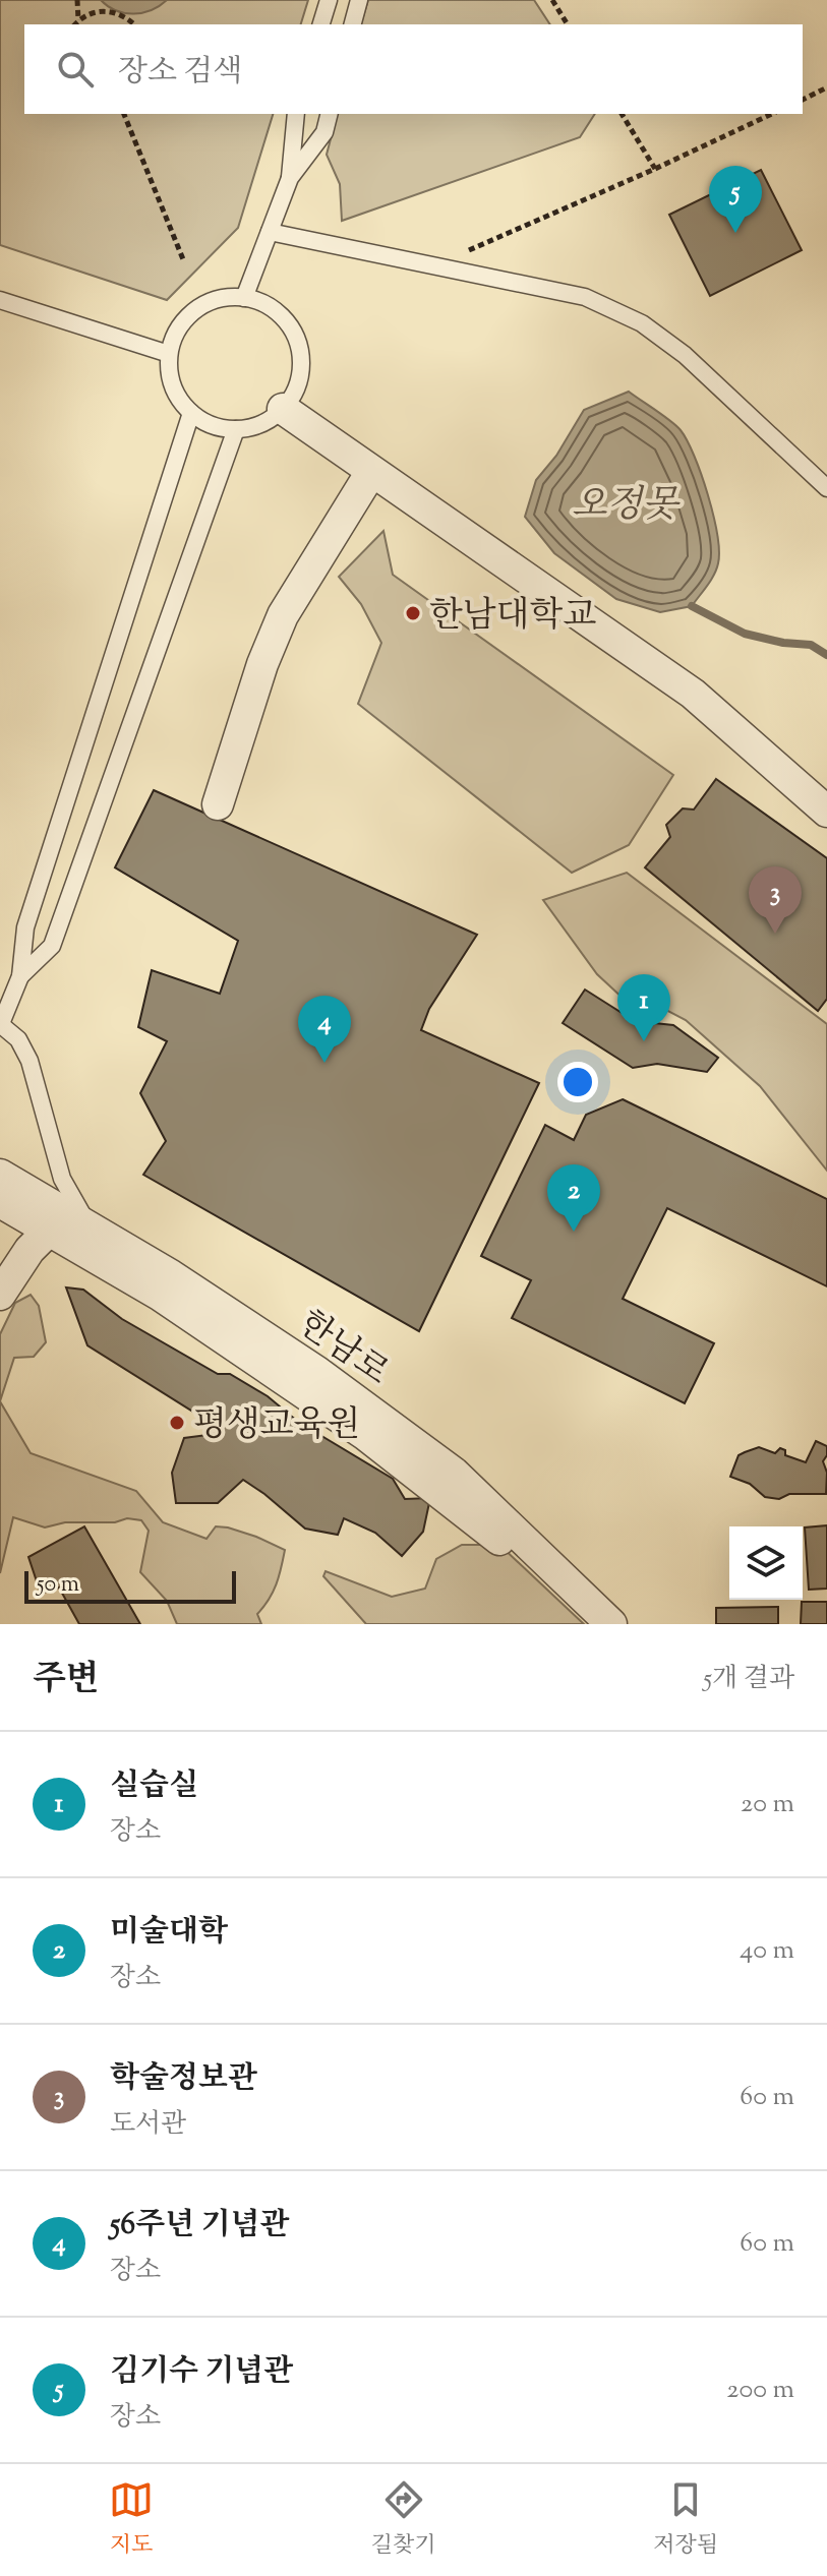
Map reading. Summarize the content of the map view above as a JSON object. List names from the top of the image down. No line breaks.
{"streets":{"street":["한남로"]},"water":["오정못"],"places":["한남대학교","평생교육원"],"scale_bar":"50 m","page":{"search":"장소 검색","pins":["5","3","1","4","2"],"scale":"50 m","heading":["주변","5개 결과"],"list":[{"mark":"1","name":"실습실","note":"장소","value":"20 m"},{"mark":"2","name":"미술대학","note":"장소","value":"40 m"},{"mark":"3","name":"학술정보관","note":"도서관","value":"60 m"},{"mark":"4","name":"56주년 기념관","note":"장소","value":"60 m"},{"mark":"5","name":"김기수 기념관","note":"장소","value":"200 m"}],"nav":["지도","길찾기","저장됨"]}}
